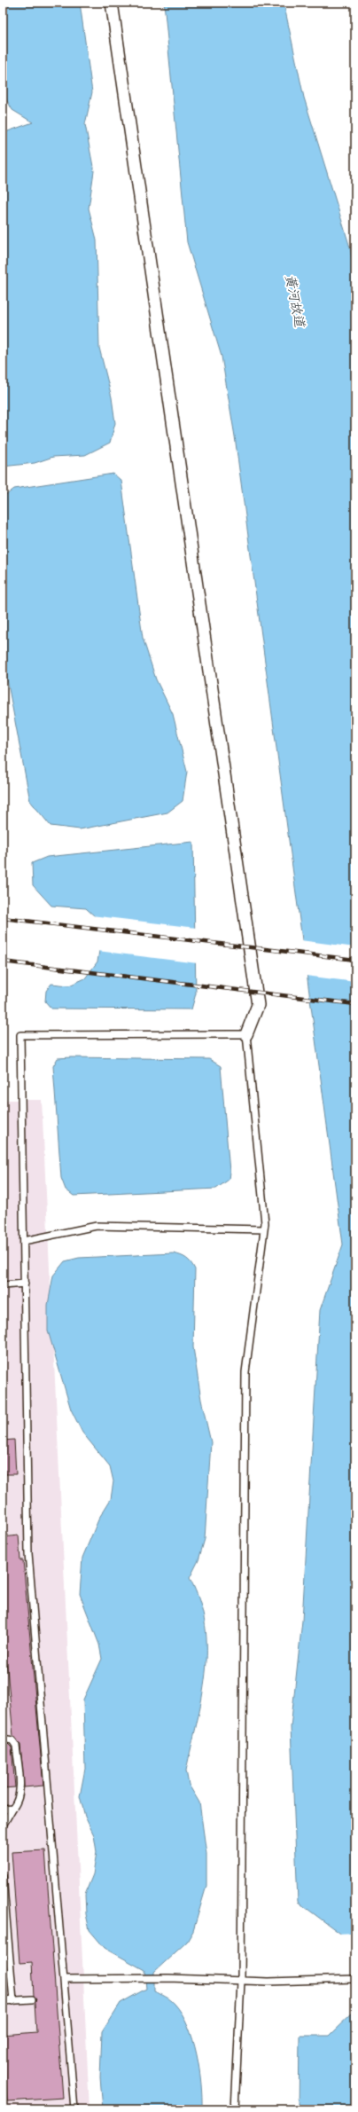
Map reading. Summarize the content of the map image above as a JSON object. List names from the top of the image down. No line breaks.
{"water":["黄河故道"]}
